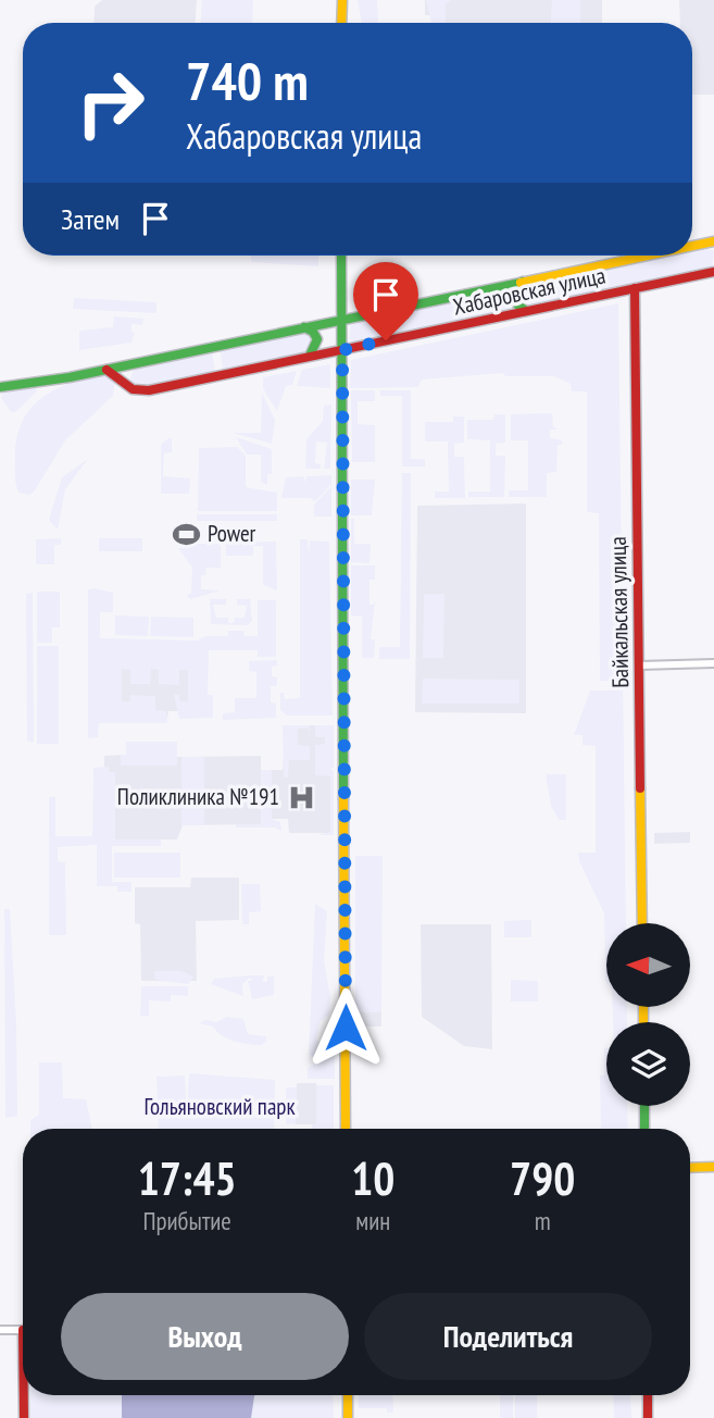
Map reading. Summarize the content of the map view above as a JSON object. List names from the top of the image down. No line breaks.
{"streets":{"street":["Хабаровская улица","Байкальская улица"]},"crossings":[["Хабаровская улица","Байкальская улица"]],"parks":["Гольяновcкий парк"],"places":{"sports":["Power"],"hospital":["Поликлиника №191"]},"north":"left","page":{"turn":["740 m","Хабаровская улица"],"then":"Затем","eta":["17:45","Прибытие","10","мин","790","m"],"buttons":["Выход","Поделиться"]}}
